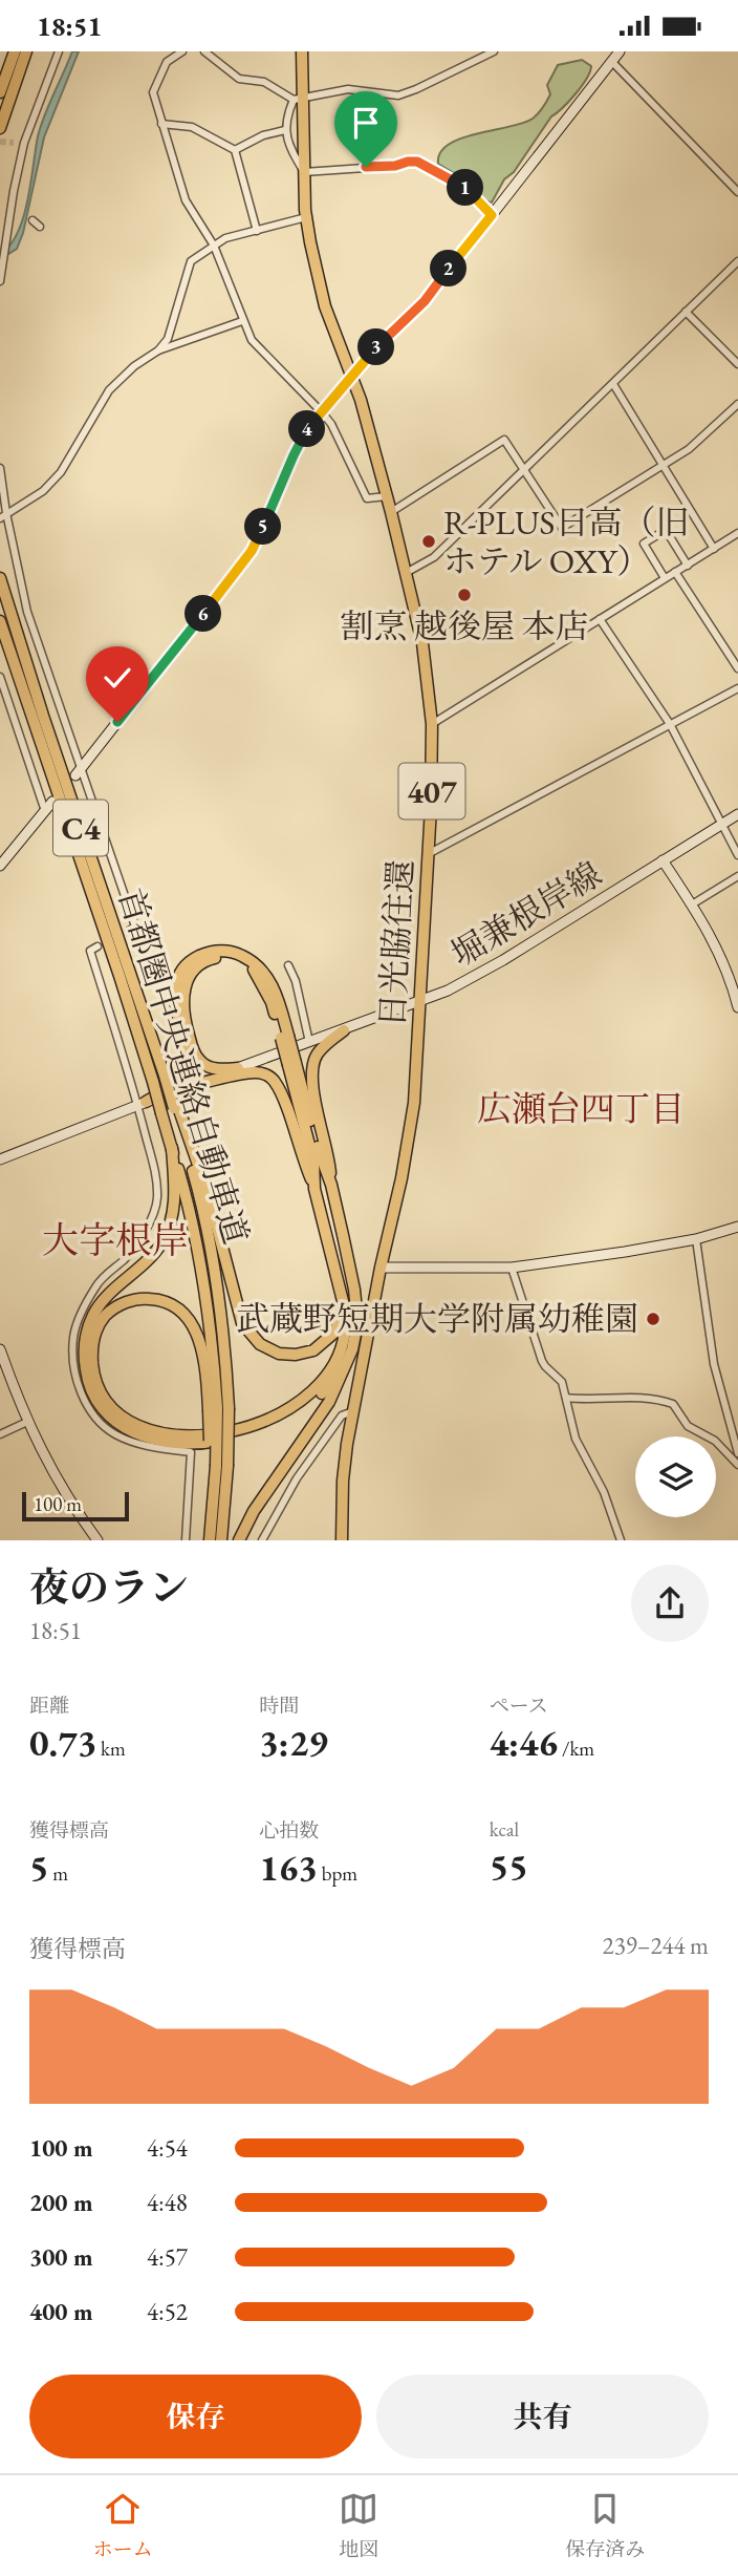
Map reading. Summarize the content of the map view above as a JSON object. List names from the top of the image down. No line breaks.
{"streets":{"highway":["407","C4","日光脇往還","首都圏中央連絡自動車道"],"street":["堀兼根岸線"]},"crossings":[["堀兼根岸線","日光脇往還"]],"districts":["広瀬台四丁目","大字根岸"],"places":["R-PLUS日高（旧 ホテル OXY）","割烹 越後屋 本店","武蔵野短期大学附属幼稚園"],"scale_bar":"100 m","page":{"status":"18:51","pins":["1","2","3","4","5","6"],"scale":"100 m","heading":["夜のラン","18:51"],"stats":[["距離","0.73 km"],["時間","3:29"],["ペース","4:46 /km"],["獲得標高","5 m"],["心拍数","163 bpm"],["kcal","55"]],"chart":["獲得標高","239–244 m"],"list":[{"name":"100 m","note":"4:54"},{"name":"200 m","note":"4:48"},{"name":"300 m","note":"4:57"},{"name":"400 m","note":"4:52"}],"buttons":["保存","共有"],"tabs":["ホーム","地図","保存済み"]}}
